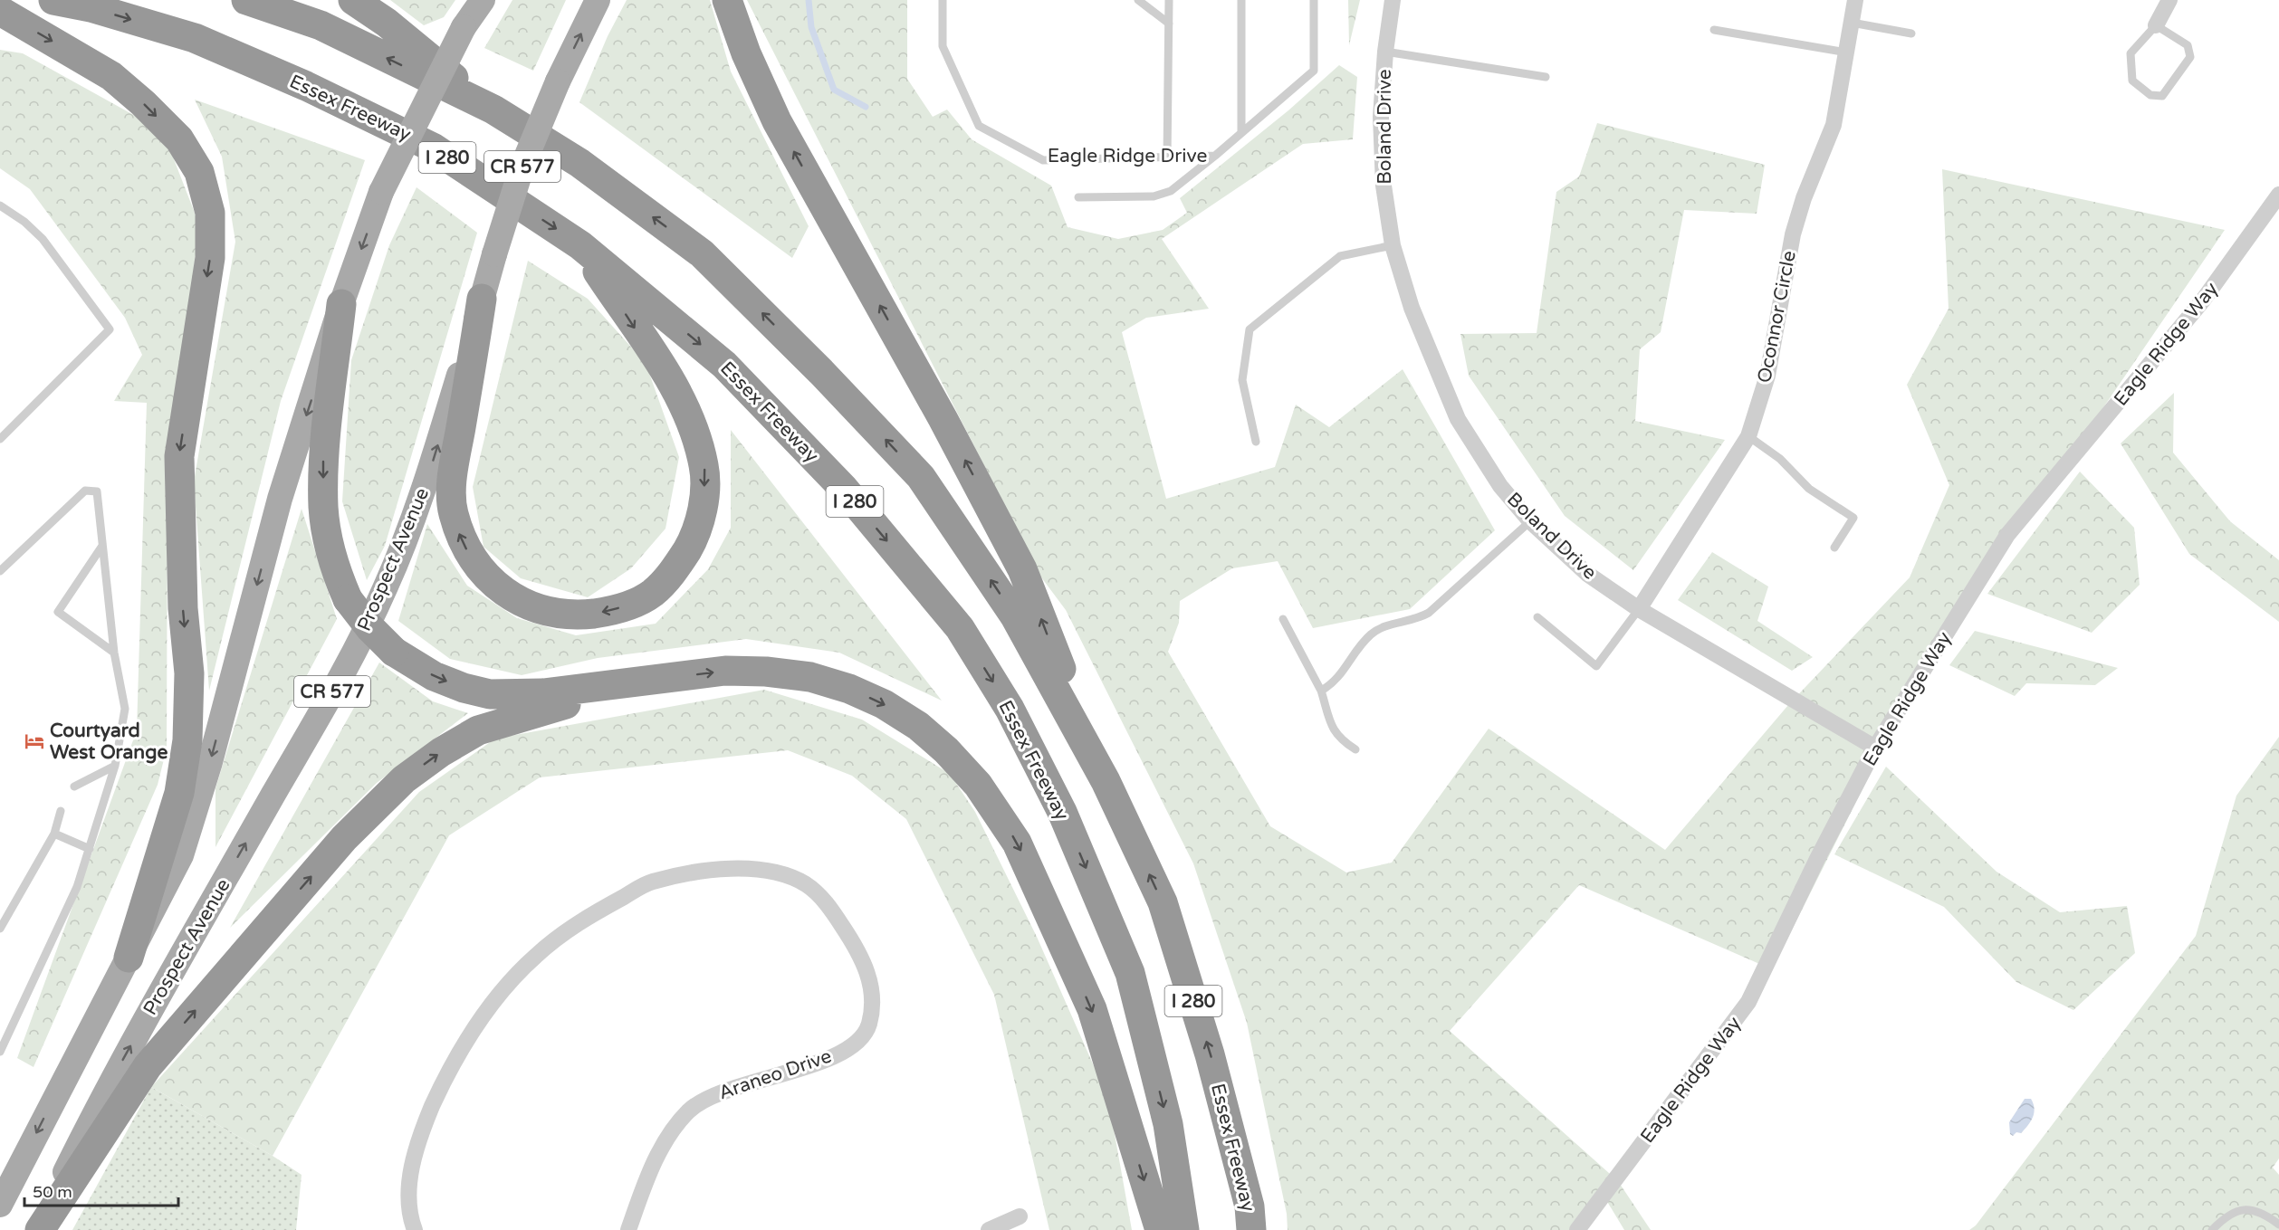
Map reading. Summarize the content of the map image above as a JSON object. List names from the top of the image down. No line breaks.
{"streets":{"highway":["Essex Freeway","I 280"],"main road":["CR 577","Prospect Avenue"],"street":["Boland Drive","Oconnor Circle","Eagle Ridge Way","Araneo Drive"],"lane":["Eagle Ridge Drive"]},"crossings":[["Boland Drive","Oconnor Circle"],["Boland Drive","Eagle Ridge Way"]],"places":{"hotel":["Courtyard West Orange"]},"scale_bar":"50 m"}
